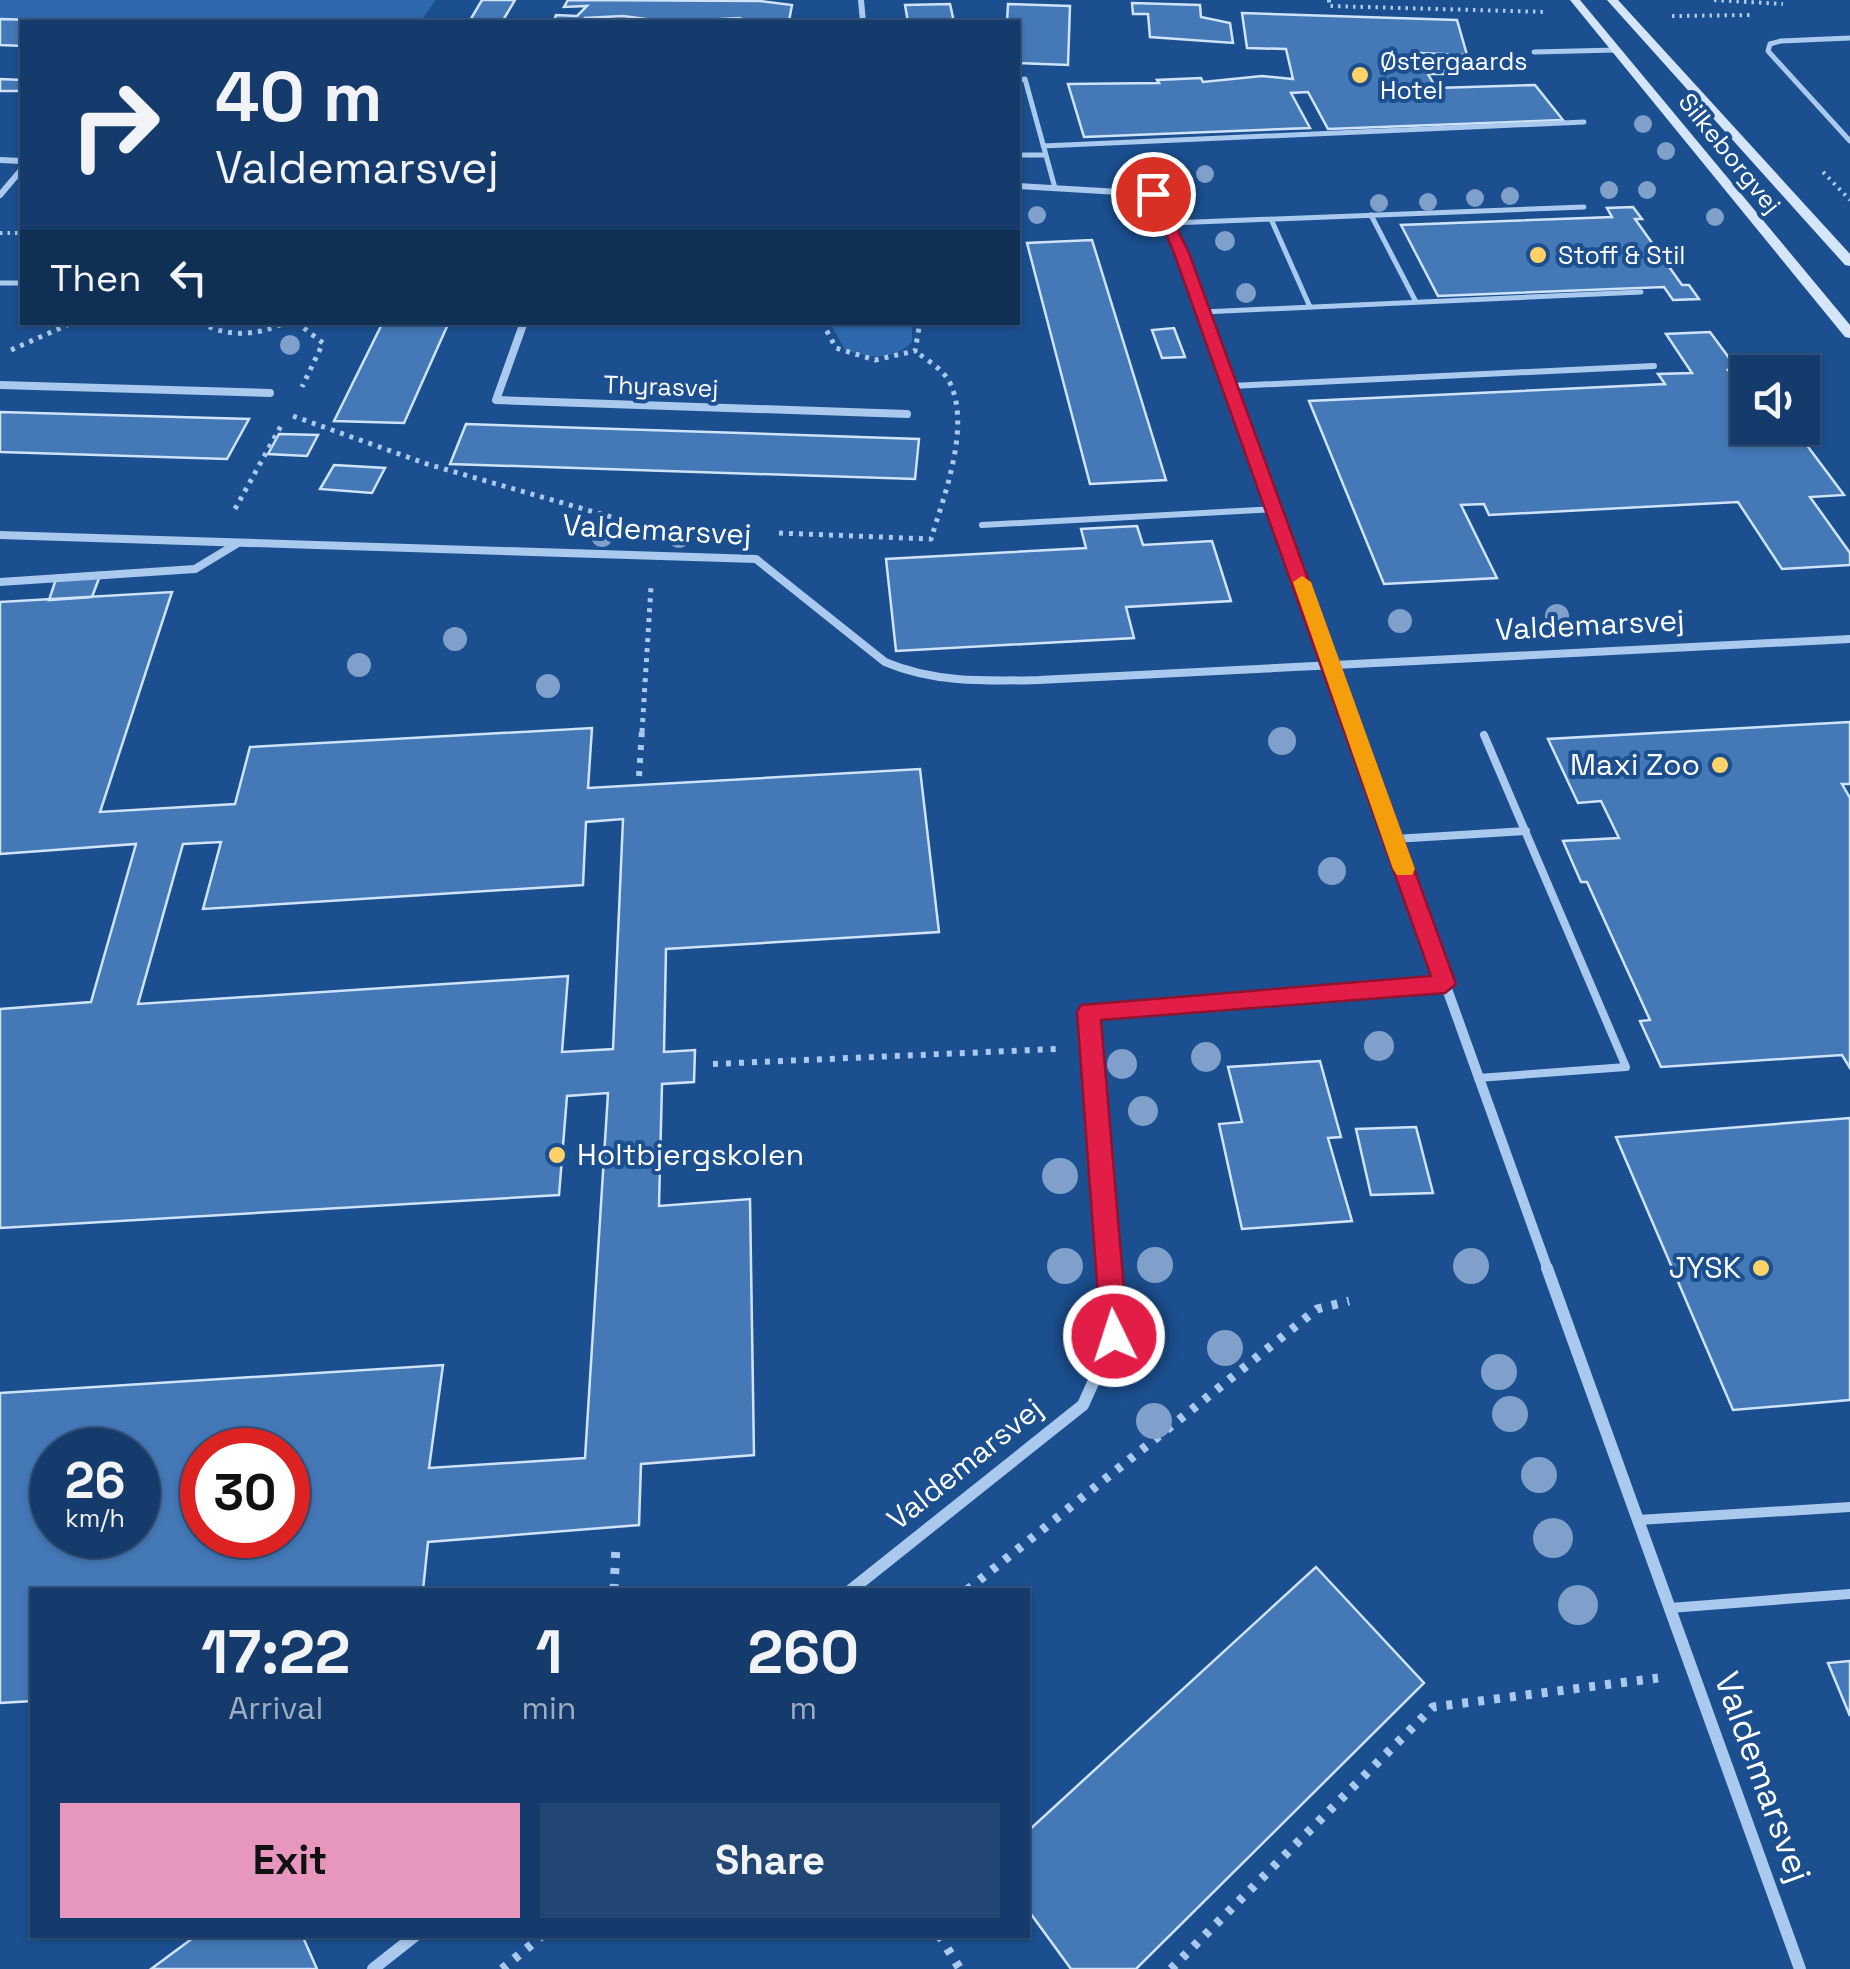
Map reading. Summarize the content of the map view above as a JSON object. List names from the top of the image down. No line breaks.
{"streets":{"main road":["Silkeborgvej"],"street":["Thyrasvej","Valdemarsvej"]},"places":["Østergaards Hotel","Stoff & Stil","Maxi Zoo","Holtbjergskolen","JYSK"],"page":{"turn":["40 m","Valdemarsvej"],"then":"Then","speed":"26 km/h","limit":"30","eta":["17:22","Arrival","1","min","260","m"],"buttons":["Exit","Share"]}}
